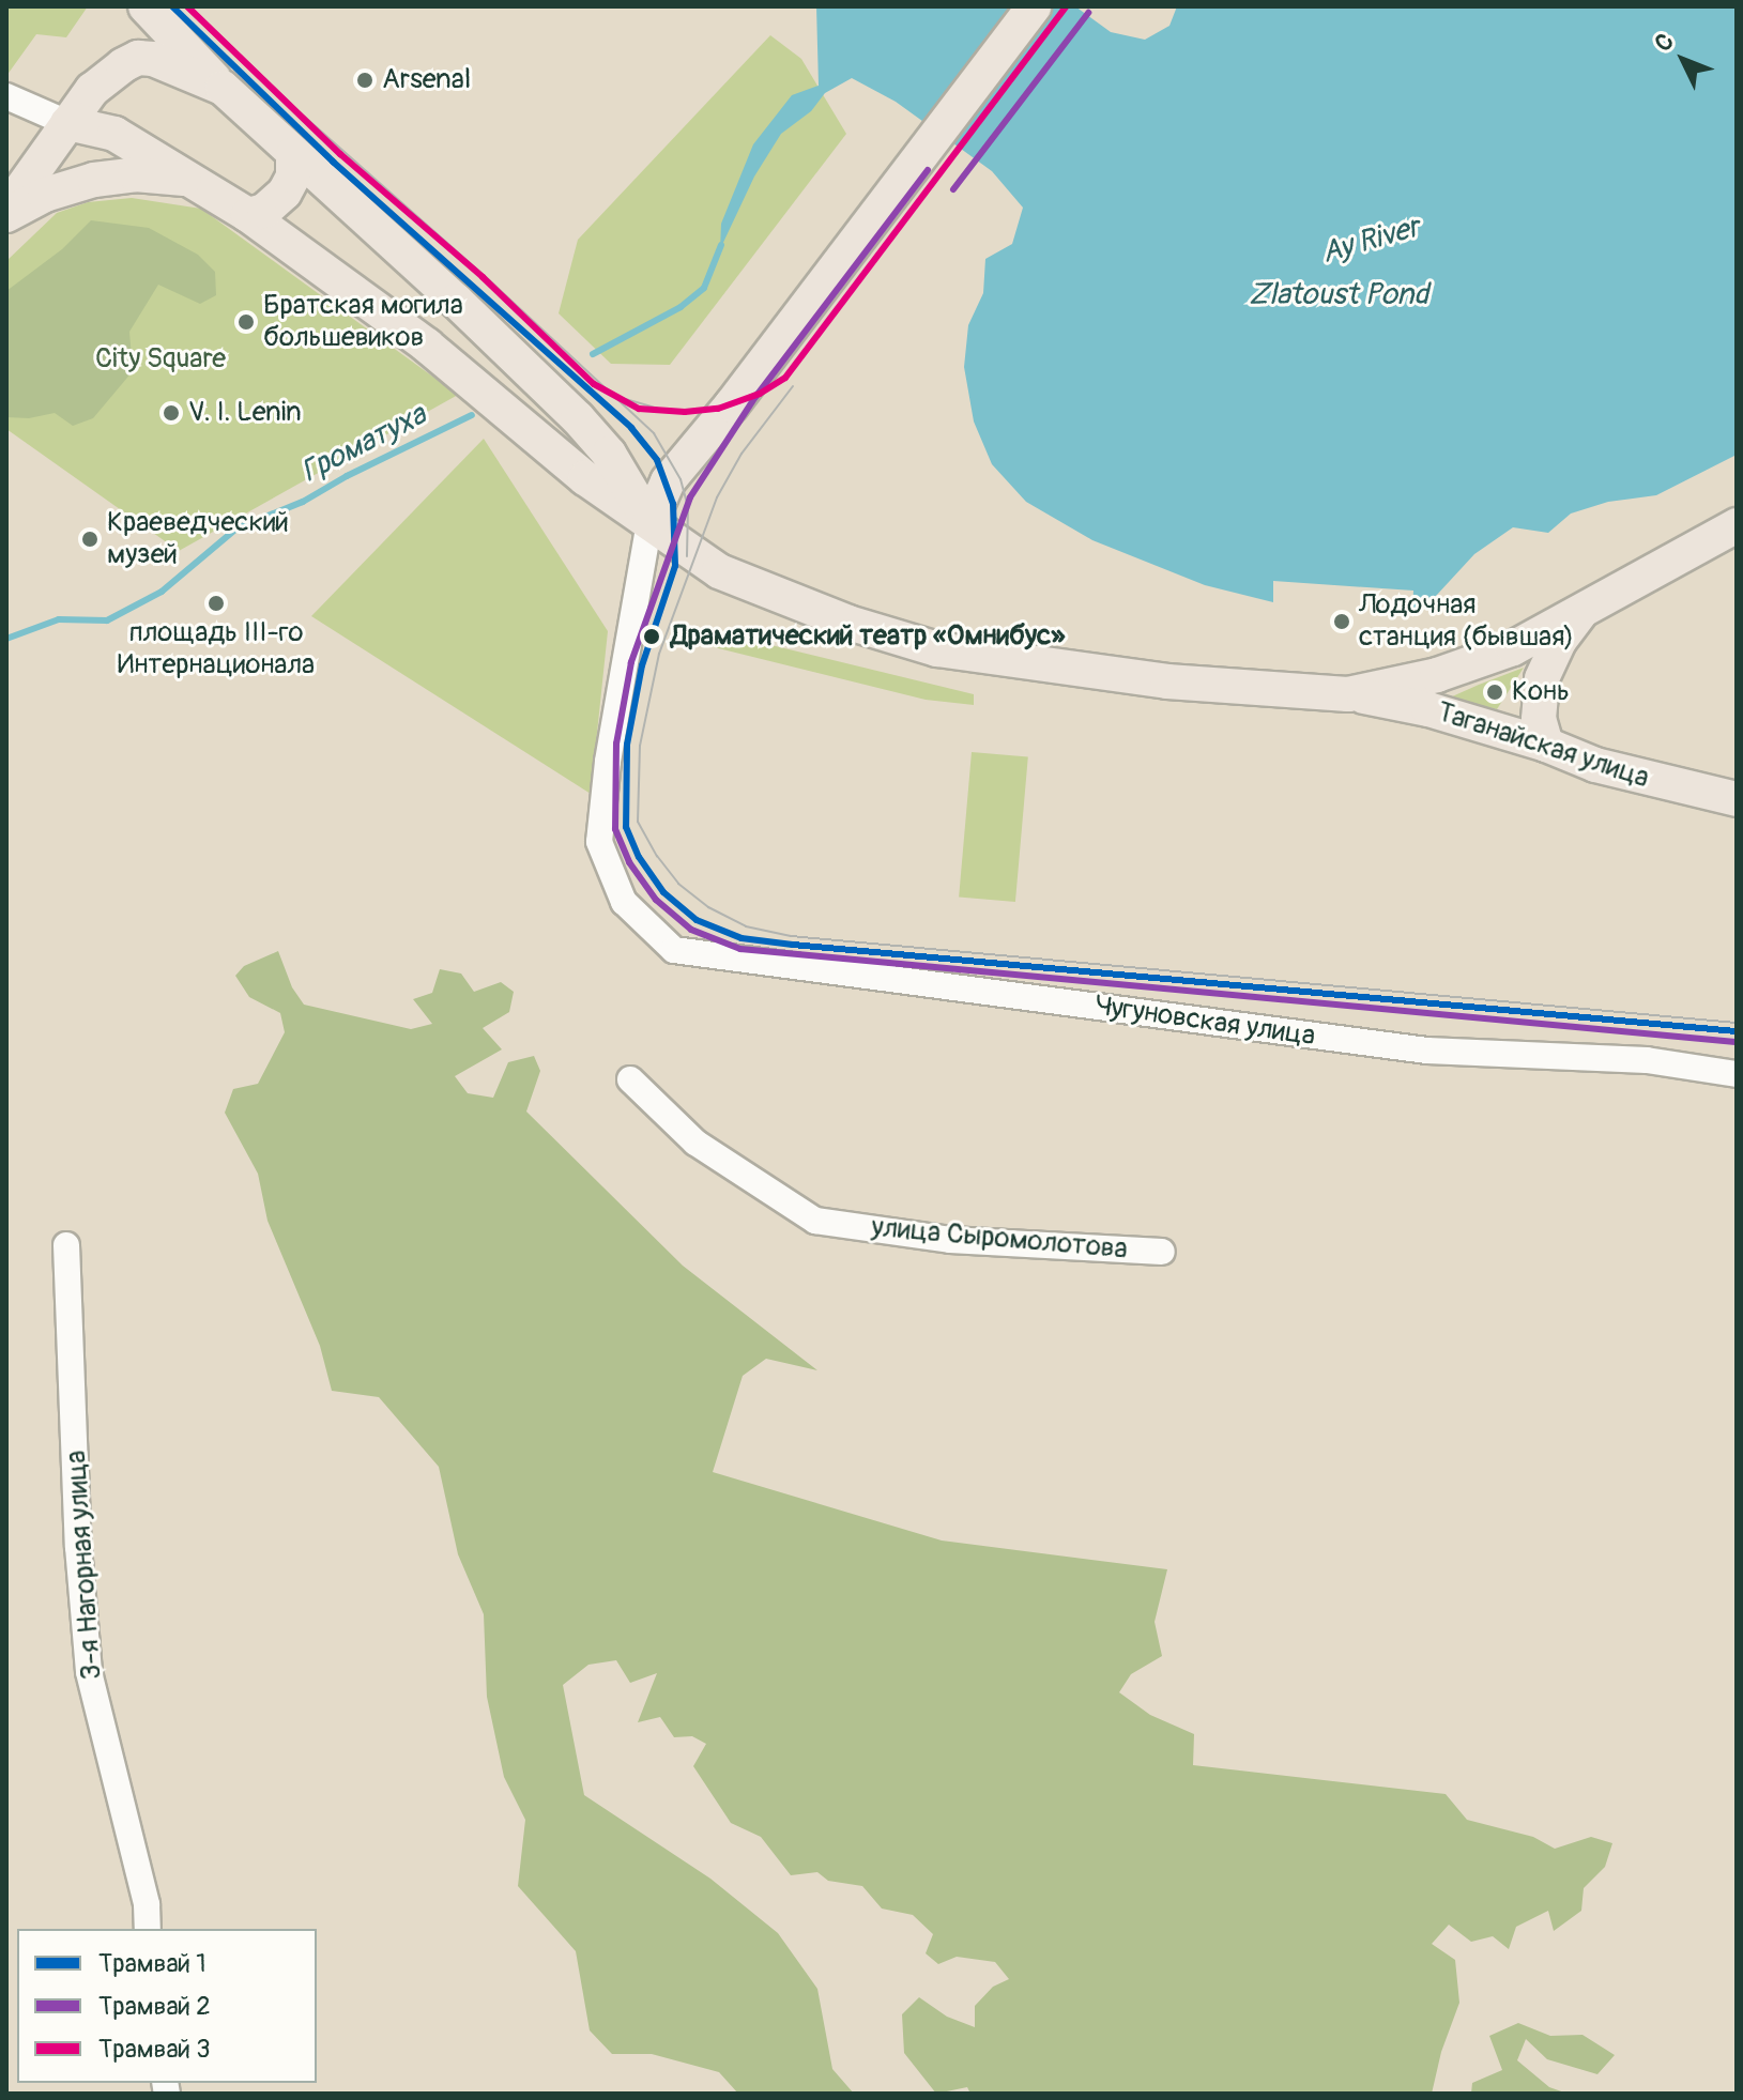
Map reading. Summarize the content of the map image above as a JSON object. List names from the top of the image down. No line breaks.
{"streets":{"main road":["Таганайская улица"],"street":["Чугуновская улица","улица Сыромолотова","3-я Нагорная улица"]},"water":["Ay River","Zlatoust Pond","Громатуха"],"parks":["City Square"],"places":["Arsenal","Братская могила большевиков","V. I. Lenin","Краеведческий музей","площадь III-го Интернационала","Лодочная станция (бывшая)","Драматический театр «Омнибус»","Конь"],"lines":["tram line 1","tram line 3","tram line 2"],"legend":["Трамвай 1","Трамвай 2","Трамвай 3"],"north":"top left"}
